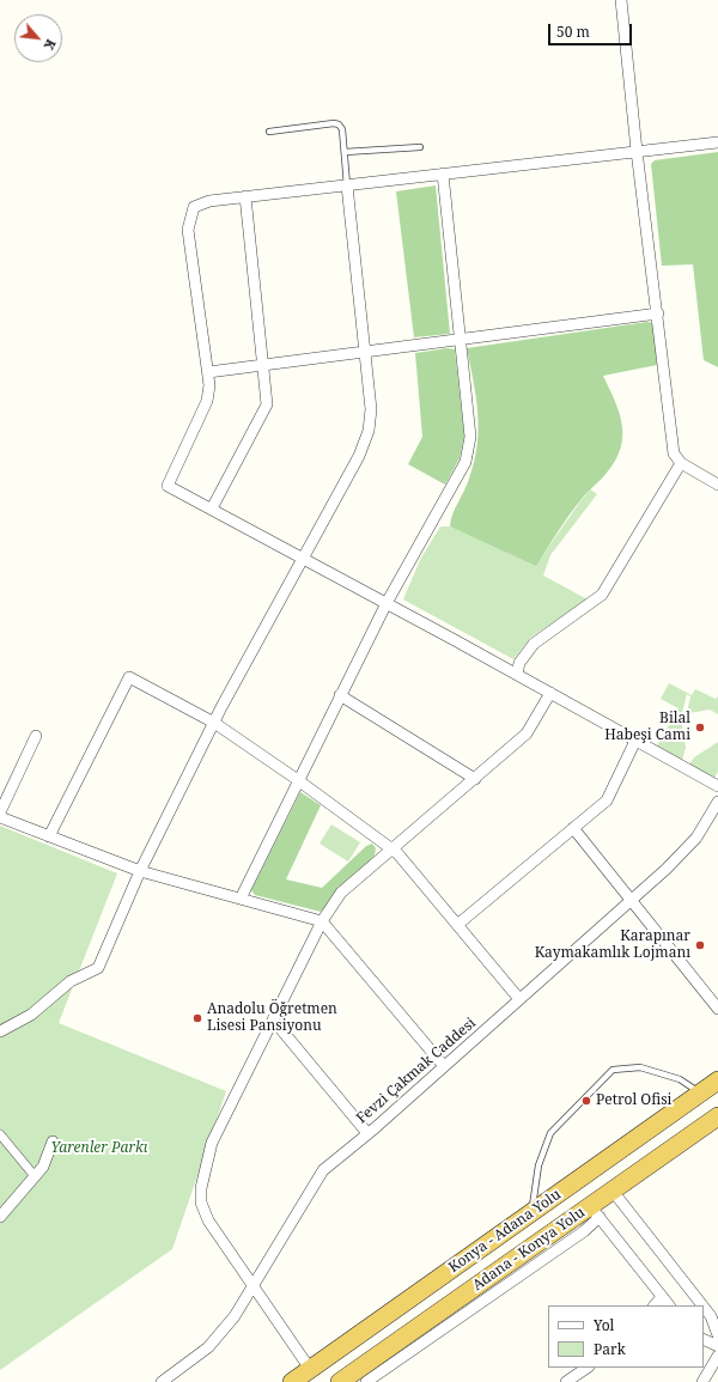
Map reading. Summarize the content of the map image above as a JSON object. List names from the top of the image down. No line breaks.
{"streets":{"highway":["Konya - Adana Yolu","Adana - Konya Yolu"],"street":["Fevzi Çakmak Caddesi"]},"parks":["Yarenler Parkı"],"places":["Bilal Habeşi Cami","Karapınar Kaymakamlık Lojmanı","Anadolu Öğretmen Lisesi Pansiyonu","Petrol Ofisi"],"legend":["Yol","Park"],"scale_bar":"50 m","north":"bottom right"}
